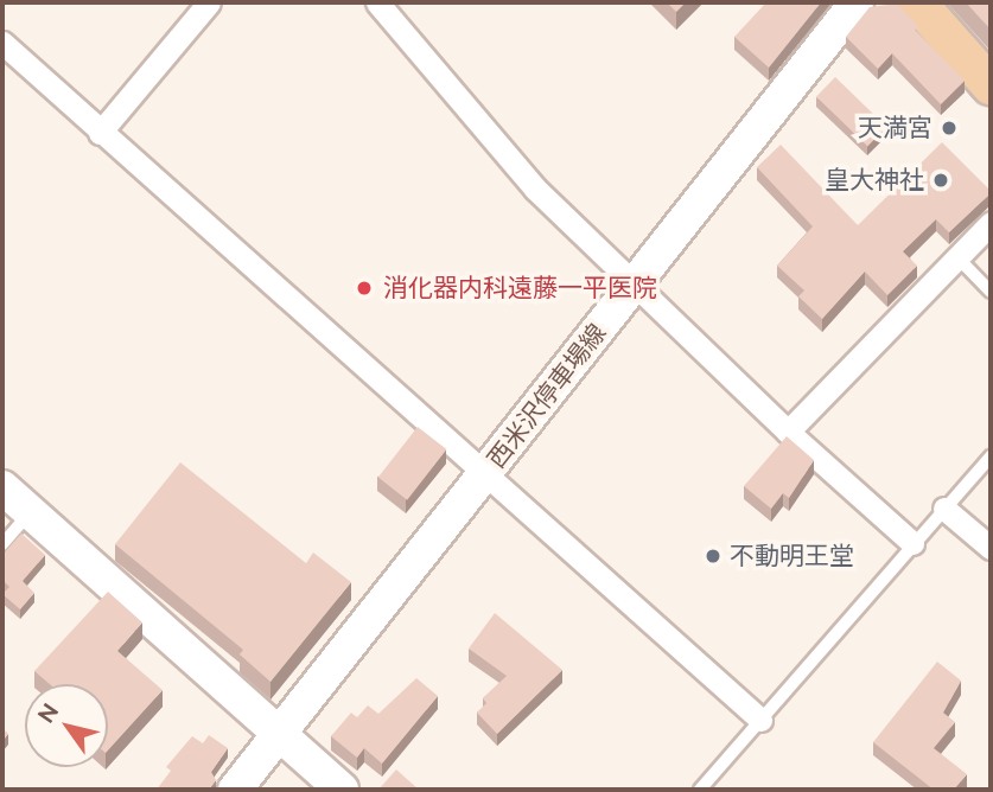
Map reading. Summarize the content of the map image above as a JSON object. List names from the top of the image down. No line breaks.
{"streets":{"main road":["西米沢停車場線"]},"places":["天満宮","皇大神社","消化器内科遠藤一平医院","不動明王堂"],"north":"top left"}
